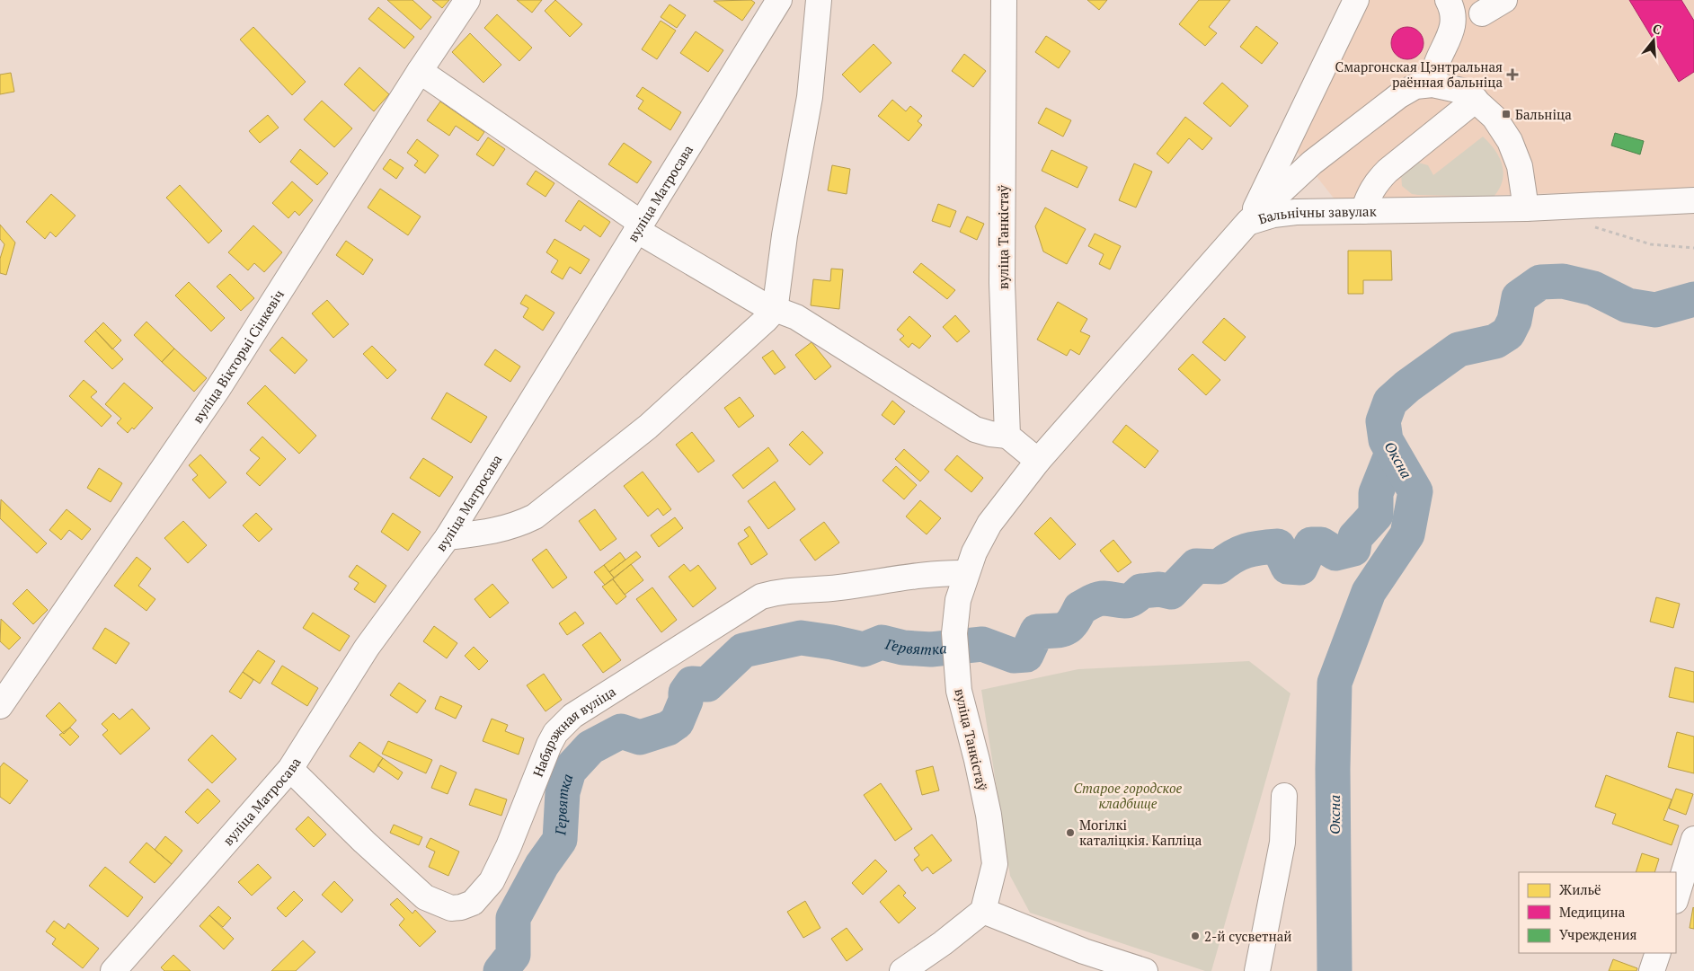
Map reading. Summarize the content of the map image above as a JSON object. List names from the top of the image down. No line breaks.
{"streets":{"street":["вуліца Матросава","Бальнічны завулак","вуліца Танкістаў","вуліца Вікторыі Сінкевіч","Набярэжная вуліца"]},"crossings":[["вуліца Матросава","Набярэжная вуліца"],["Бальнічны завулак","вуліца Танкістаў"],["вуліца Танкістаў","Набярэжная вуліца"]],"water":["Оксна","Гервятка"],"parks":["Старое городское кладбище"],"places":{"health":["Смаргонская Цэнтральная раённая бальніца"],"transit":["Бальніца"],"other":["Могілкі каталіцкія. Капліца","2-й сусветнай"]},"legend":["Жильё","Медицина","Учреждения"],"north":"top"}
